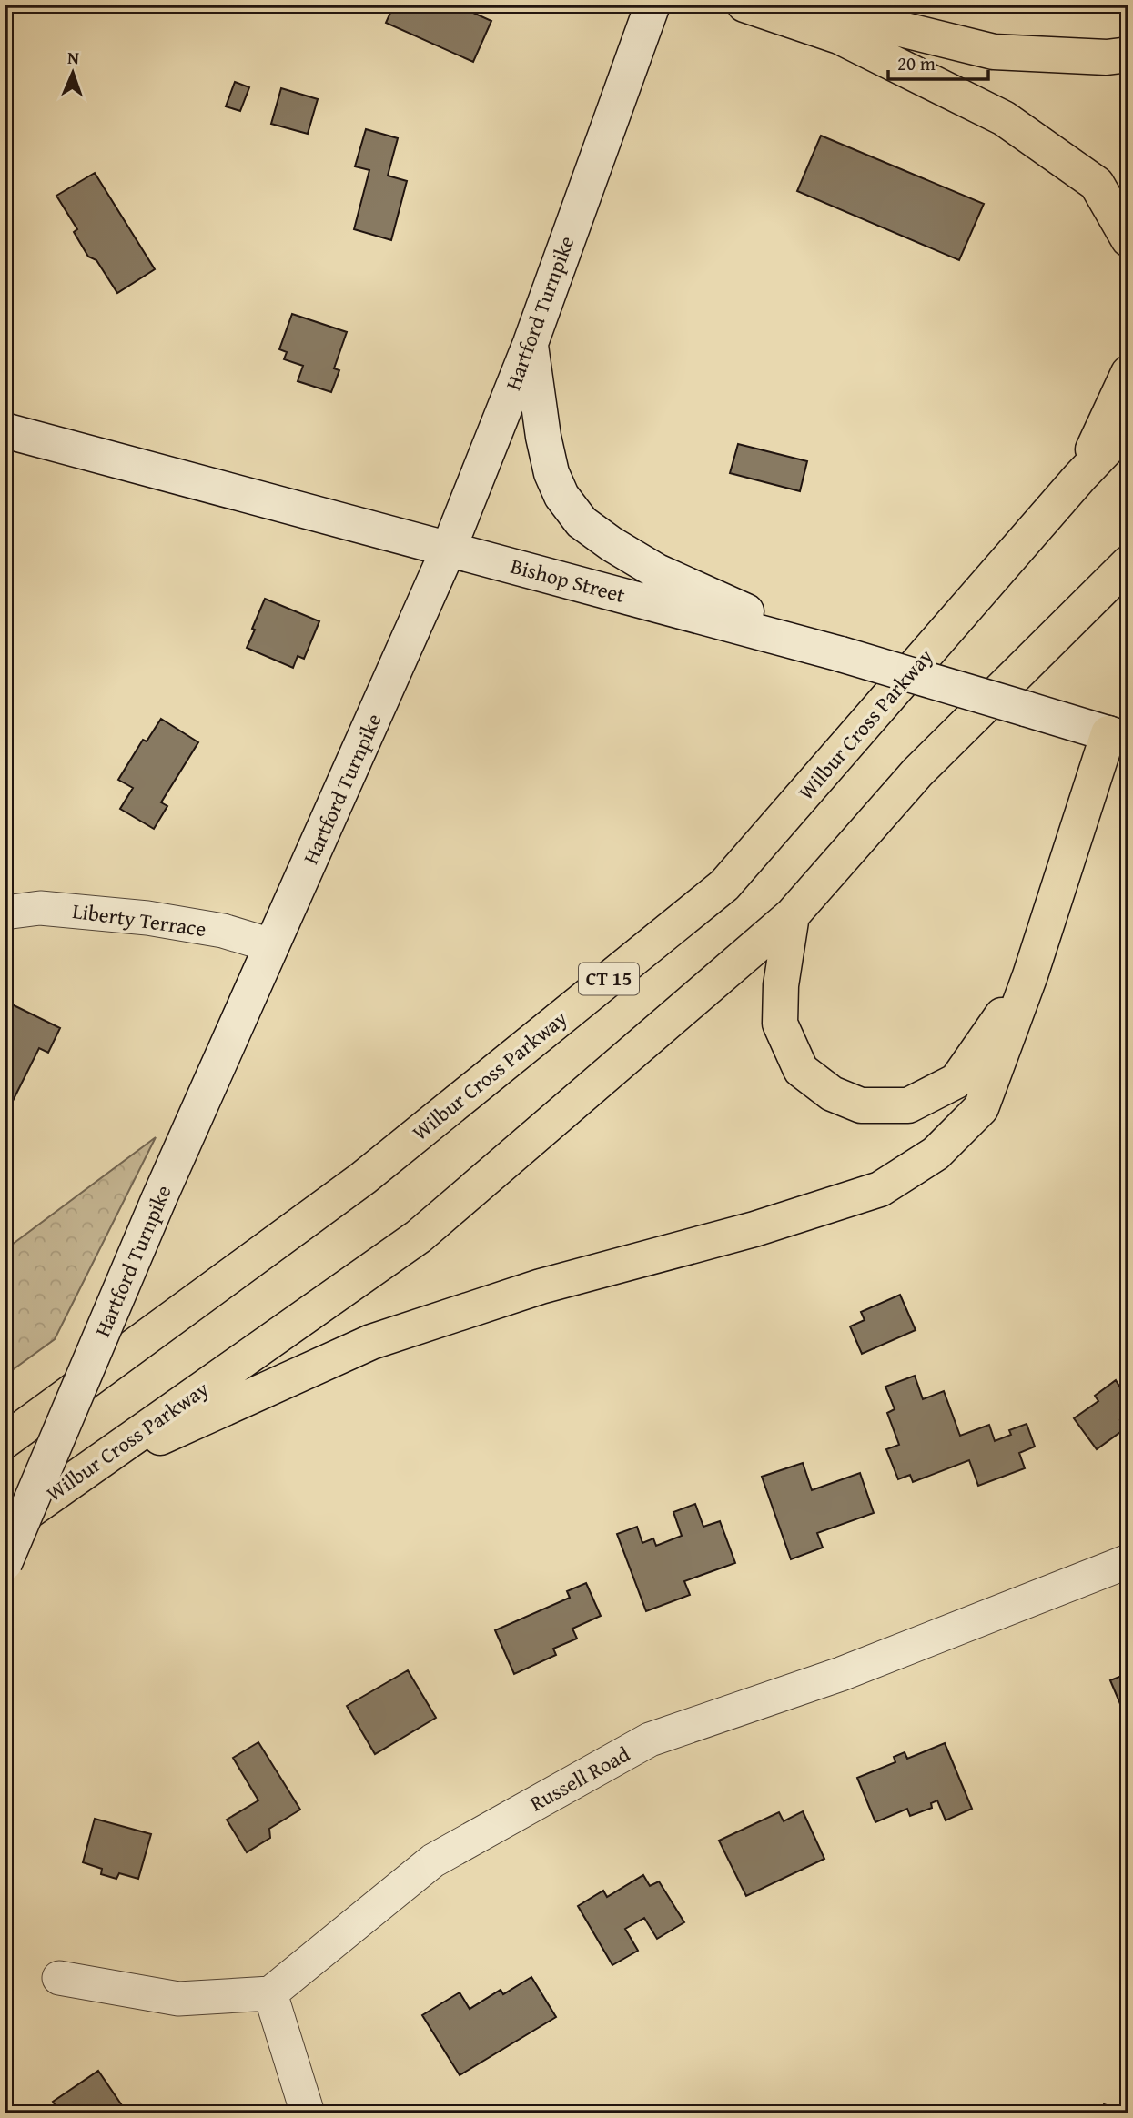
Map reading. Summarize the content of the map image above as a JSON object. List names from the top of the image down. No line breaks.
{"streets":{"highway":["Wilbur Cross Parkway","CT 15"],"main road":["Hartford Turnpike","Bishop Street"],"street":["Liberty Terrace","Russell Road"]},"crossings":[["Hartford Turnpike","Bishop Street"],["Hartford Turnpike","Liberty Terrace"]],"scale_bar":"20 m","north":"top"}
